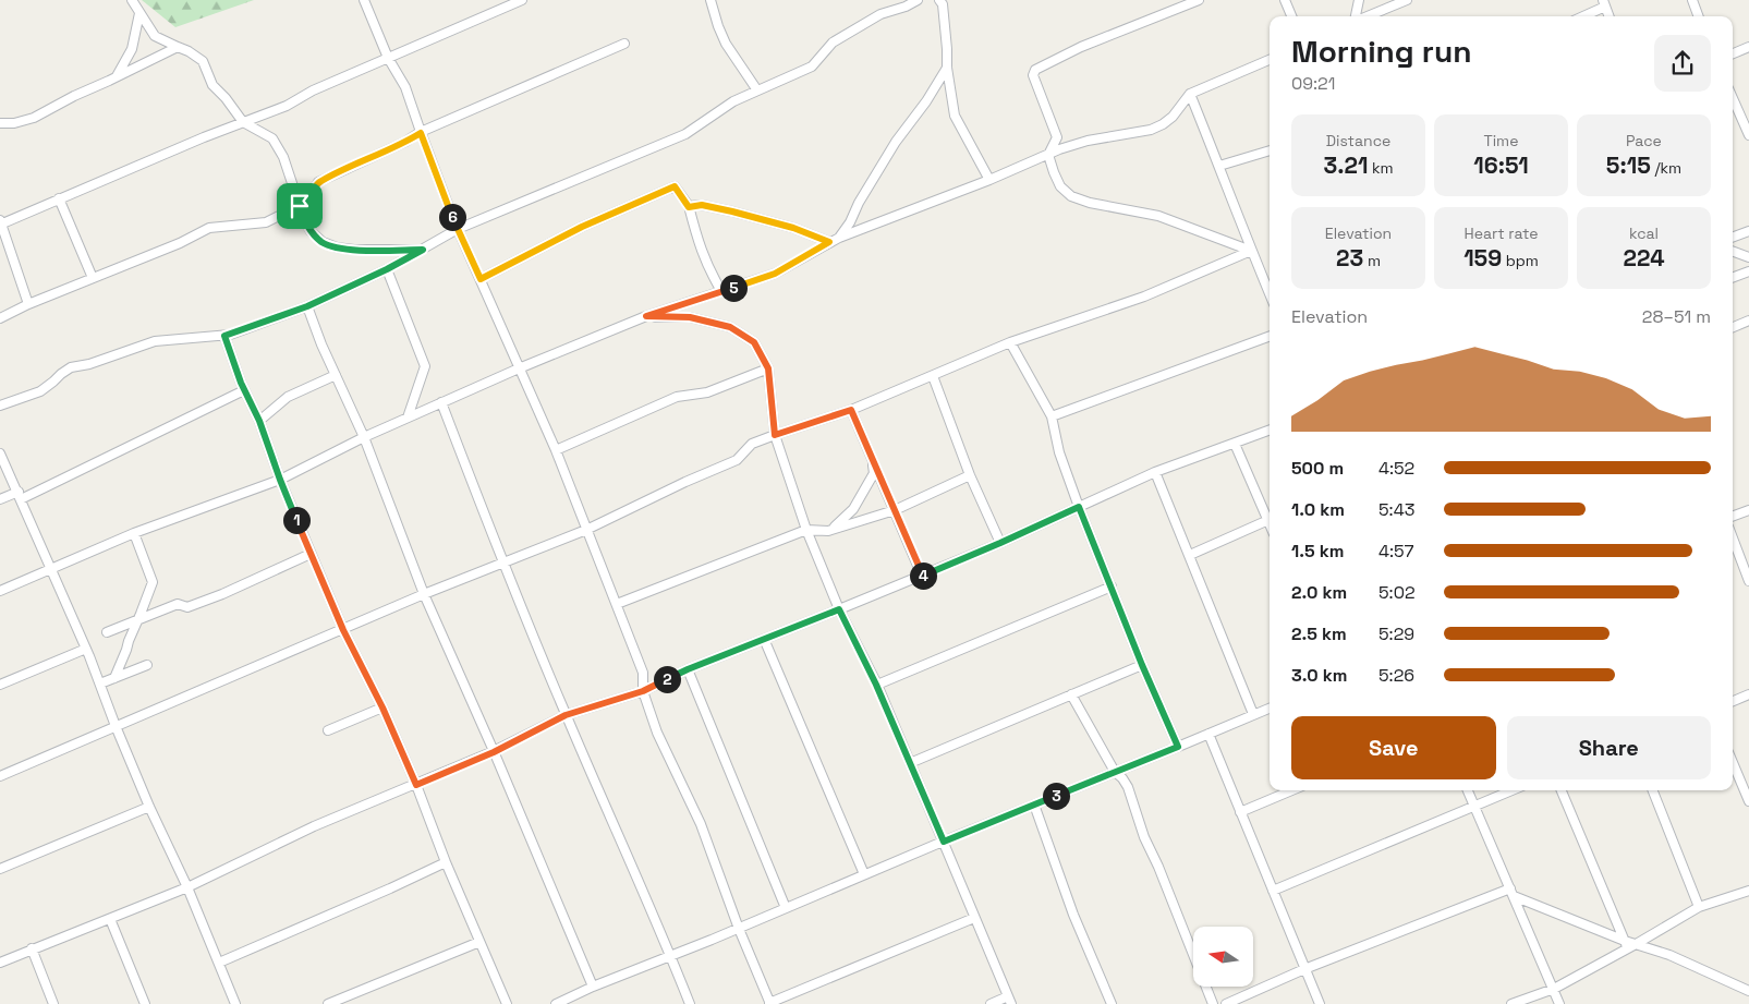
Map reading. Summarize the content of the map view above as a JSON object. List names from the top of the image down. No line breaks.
{"north":"left","page":{"heading":["Morning run","09:21"],"stats":[["Distance","3.21 km"],["Time","16:51"],["Pace","5:15 /km"],["Elevation","23 m"],["Heart rate","159 bpm"],["kcal","224"]],"pins":["6","5","1","4","2","3"],"chart":["Elevation","28–51 m"],"list":[{"name":"500 m","note":"4:52"},{"name":"1.0 km","note":"5:43"},{"name":"1.5 km","note":"4:57"},{"name":"2.0 km","note":"5:02"},{"name":"2.5 km","note":"5:29"},{"name":"3.0 km","note":"5:26"}],"buttons":["Save","Share"]}}
